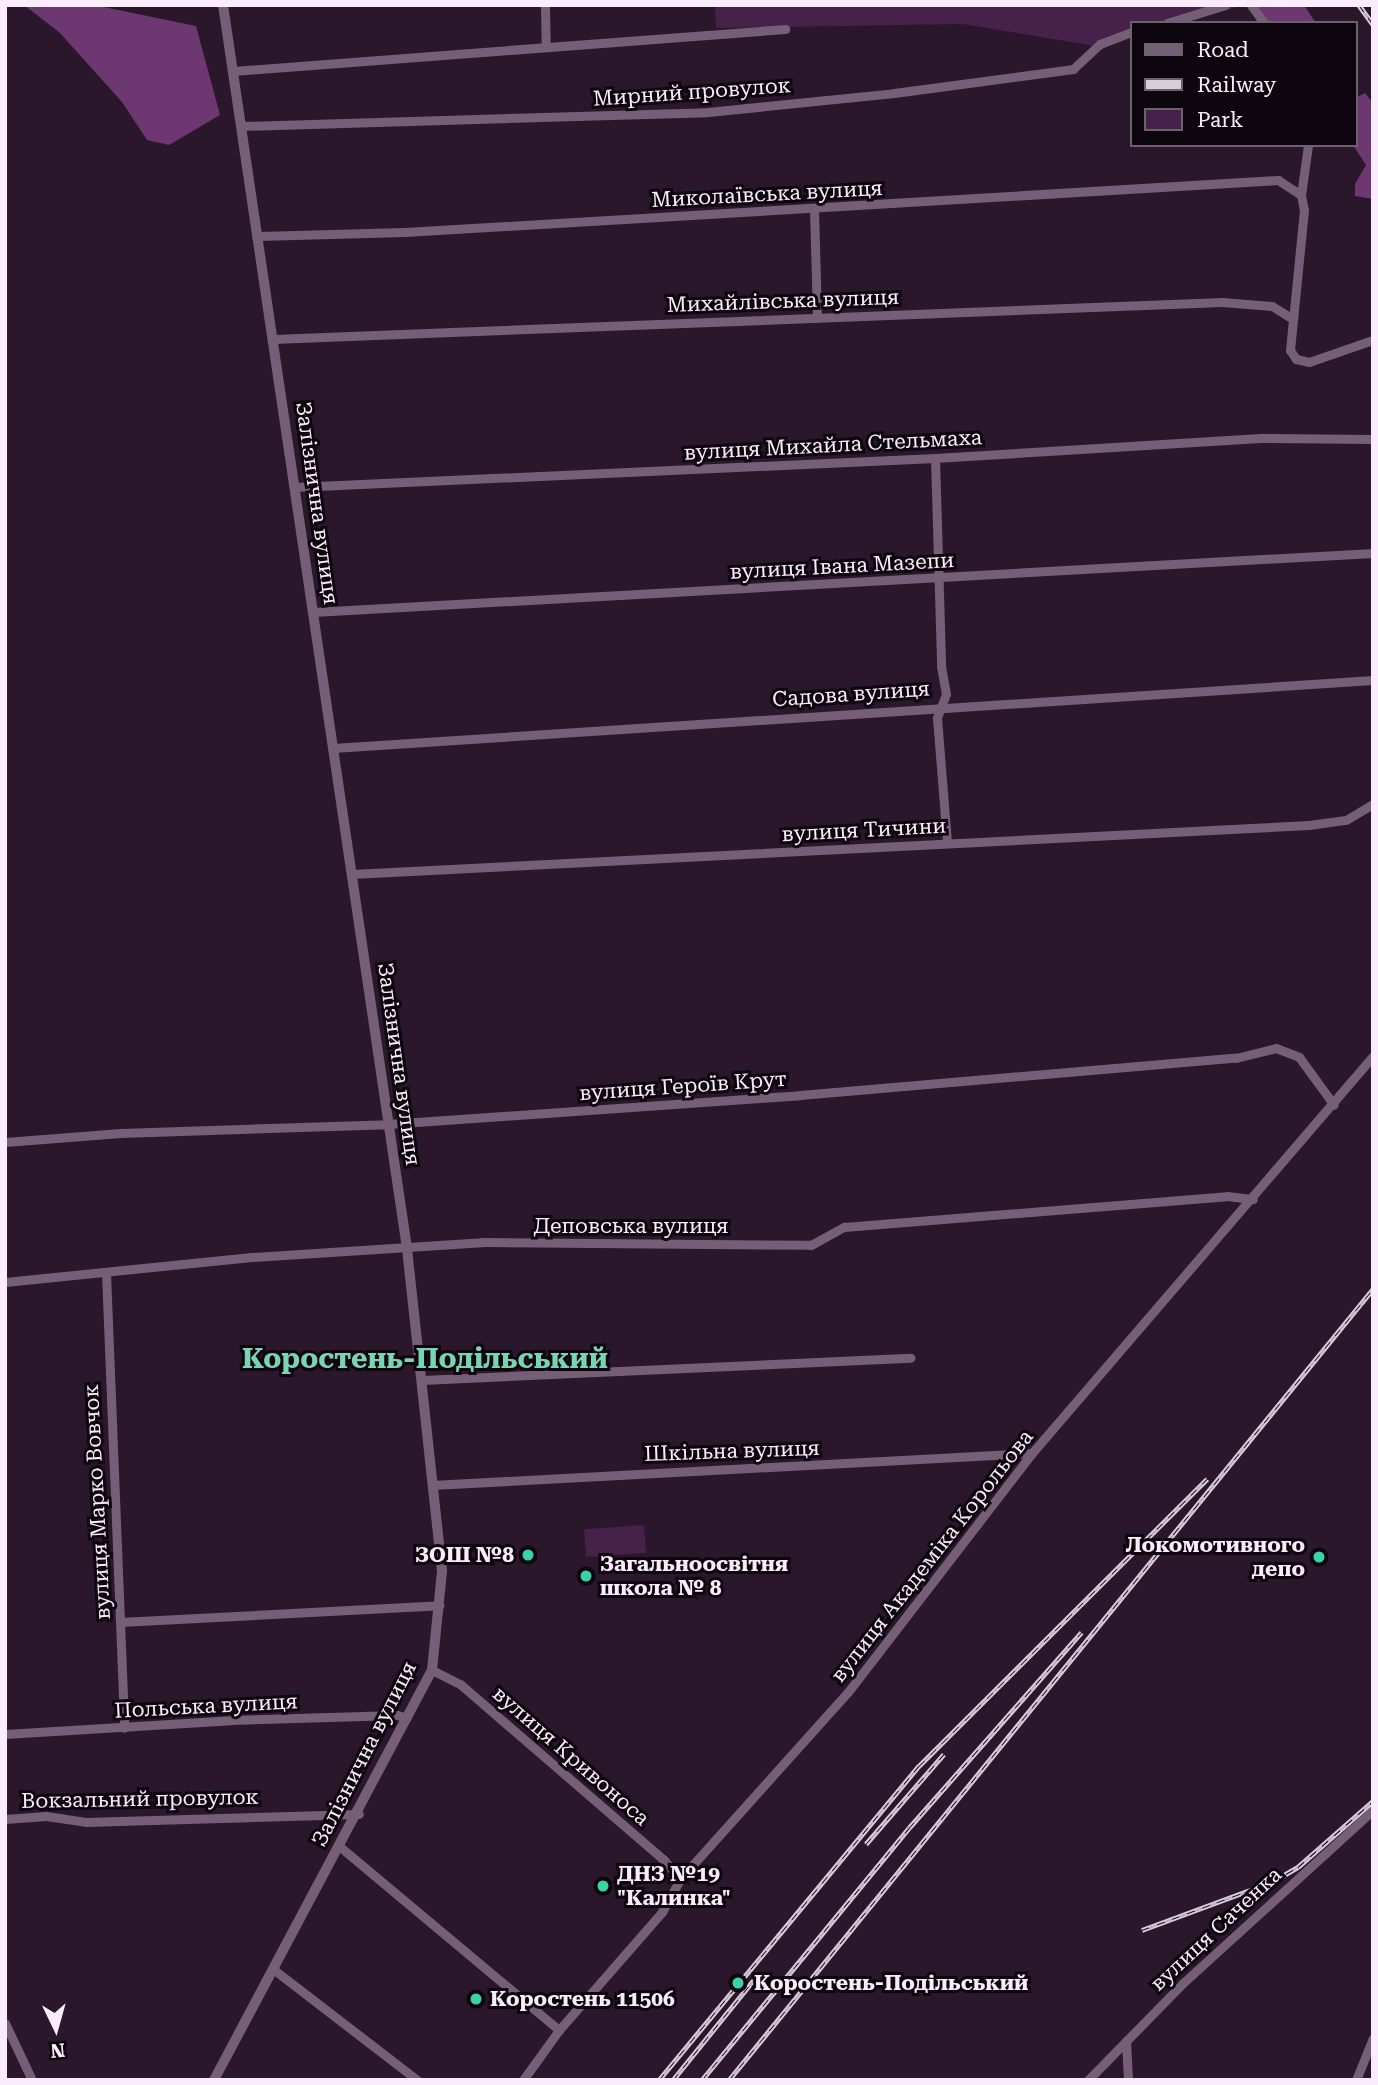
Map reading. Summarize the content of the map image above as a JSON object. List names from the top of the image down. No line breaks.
{"streets":{"street":["Мирний провулок","Миколаївська вулиця","Михайлівська вулиця","вулиця Михайла Стельмаха","Залізнична вулиця","вулиця Івана Мазепи","Садова вулиця","вулиця Тичини","вулиця Героїв Крут","Деповська вулиця","Шкільна вулиця","вулиця Марко Вовчок","вулиця Академіка Корольова","Польська вулиця","вулиця Кривоноса","Вокзальний провулок","вулиця Саченка"]},"crossings":[["Мирний провулок","Залізнична вулиця"],["Миколаївська вулиця","Залізнична вулиця"],["Михайлівська вулиця","Залізнична вулиця"],["вулиця Михайла Стельмаха","Залізнична вулиця"],["Залізнична вулиця","вулиця Івана Мазепи"],["Залізнична вулиця","Садова вулиця"],["Залізнична вулиця","вулиця Тичини"],["Залізнична вулиця","вулиця Героїв Крут"],["Залізнична вулиця","Деповська вулиця"],["Залізнична вулиця","Шкільна вулиця"],["Залізнична вулиця","Польська вулиця"],["Залізнична вулиця","вулиця Кривоноса"],["Залізнична вулиця","Вокзальний провулок"],["вулиця Героїв Крут","вулиця Академіка Корольова"],["Деповська вулиця","вулиця Марко Вовчок"],["Деповська вулиця","вулиця Академіка Корольова"],["Шкільна вулиця","вулиця Академіка Корольова"],["вулиця Марко Вовчок","Польська вулиця"],["вулиця Академіка Корольова","вулиця Кривоноса"]],"districts":["Коростень-Подільський"],"places":["ЗОШ №8","Локомотивного депо","Загальноосвітня школа № 8","ДНЗ №19 \"Калинка\"","Коростень-Подільський","Коростень 11506"],"legend":["Road","Railway","Park"],"north":"bottom"}
